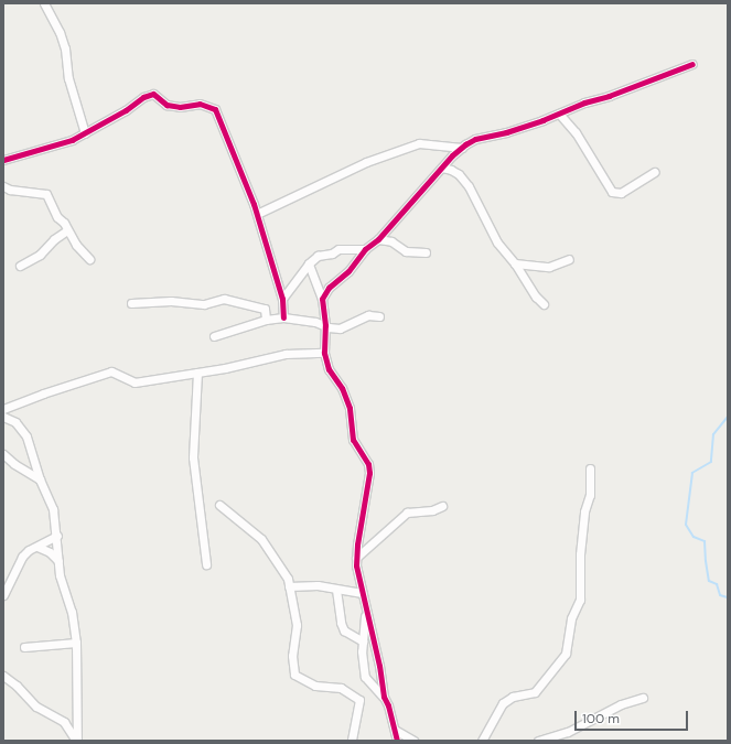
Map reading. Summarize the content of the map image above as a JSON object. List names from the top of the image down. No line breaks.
{"scale_bar":"100 m"}
